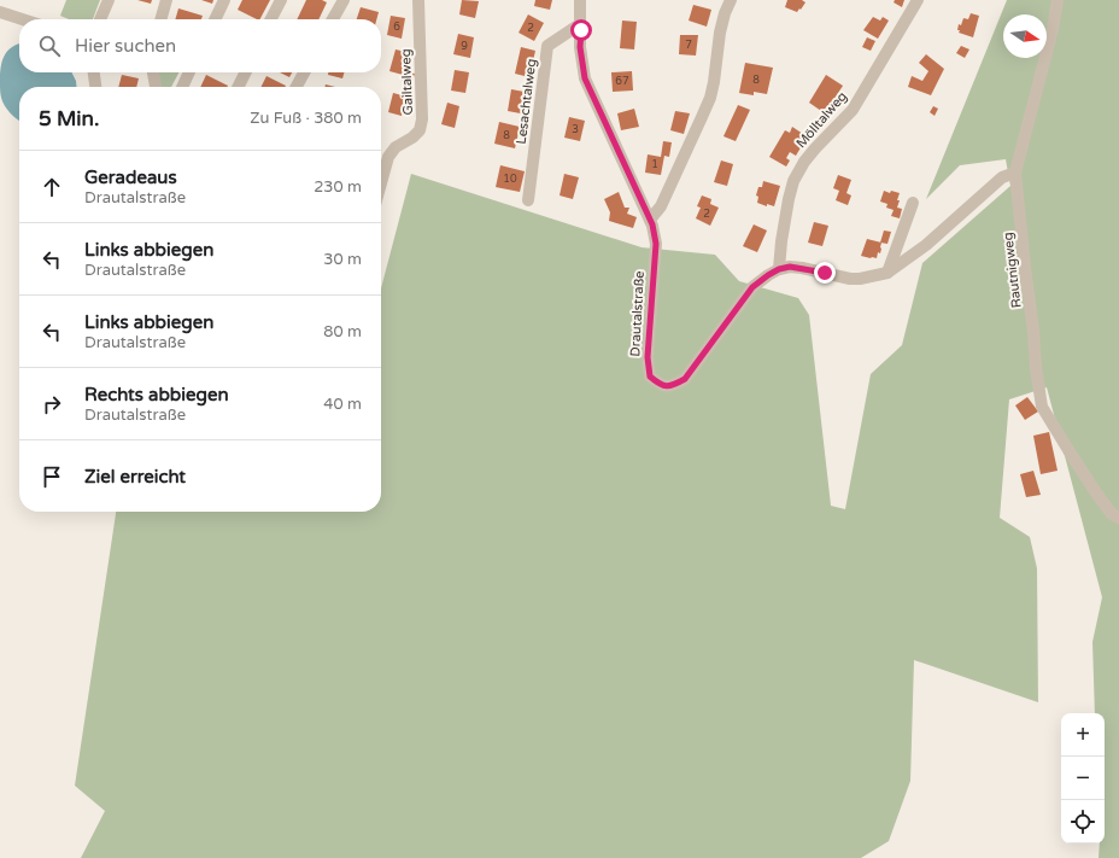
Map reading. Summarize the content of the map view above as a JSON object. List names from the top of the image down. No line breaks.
{"streets":{"street":["Gailtalweg","Lesachtalweg","Mölltalweg","Rautnigweg","Drautalstraße"]},"crossings":[["Lesachtalweg","Drautalstraße"],["Mölltalweg","Drautalstraße"]],"house_numbers":["6","2","7","9","8","67","3","8","1","10","2"],"north":"right","page":{"search":"Hier suchen","heading":["5 Min.","Zu Fuß · 380 m"],"list":[["Geradeaus","Drautalstraße","230 m"],["Links abbiegen","Drautalstraße","30 m"],["Links abbiegen","Drautalstraße","80 m"],["Rechts abbiegen","Drautalstraße","40 m"],"Ziel erreicht"],"map_buttons":["+","−"]}}
